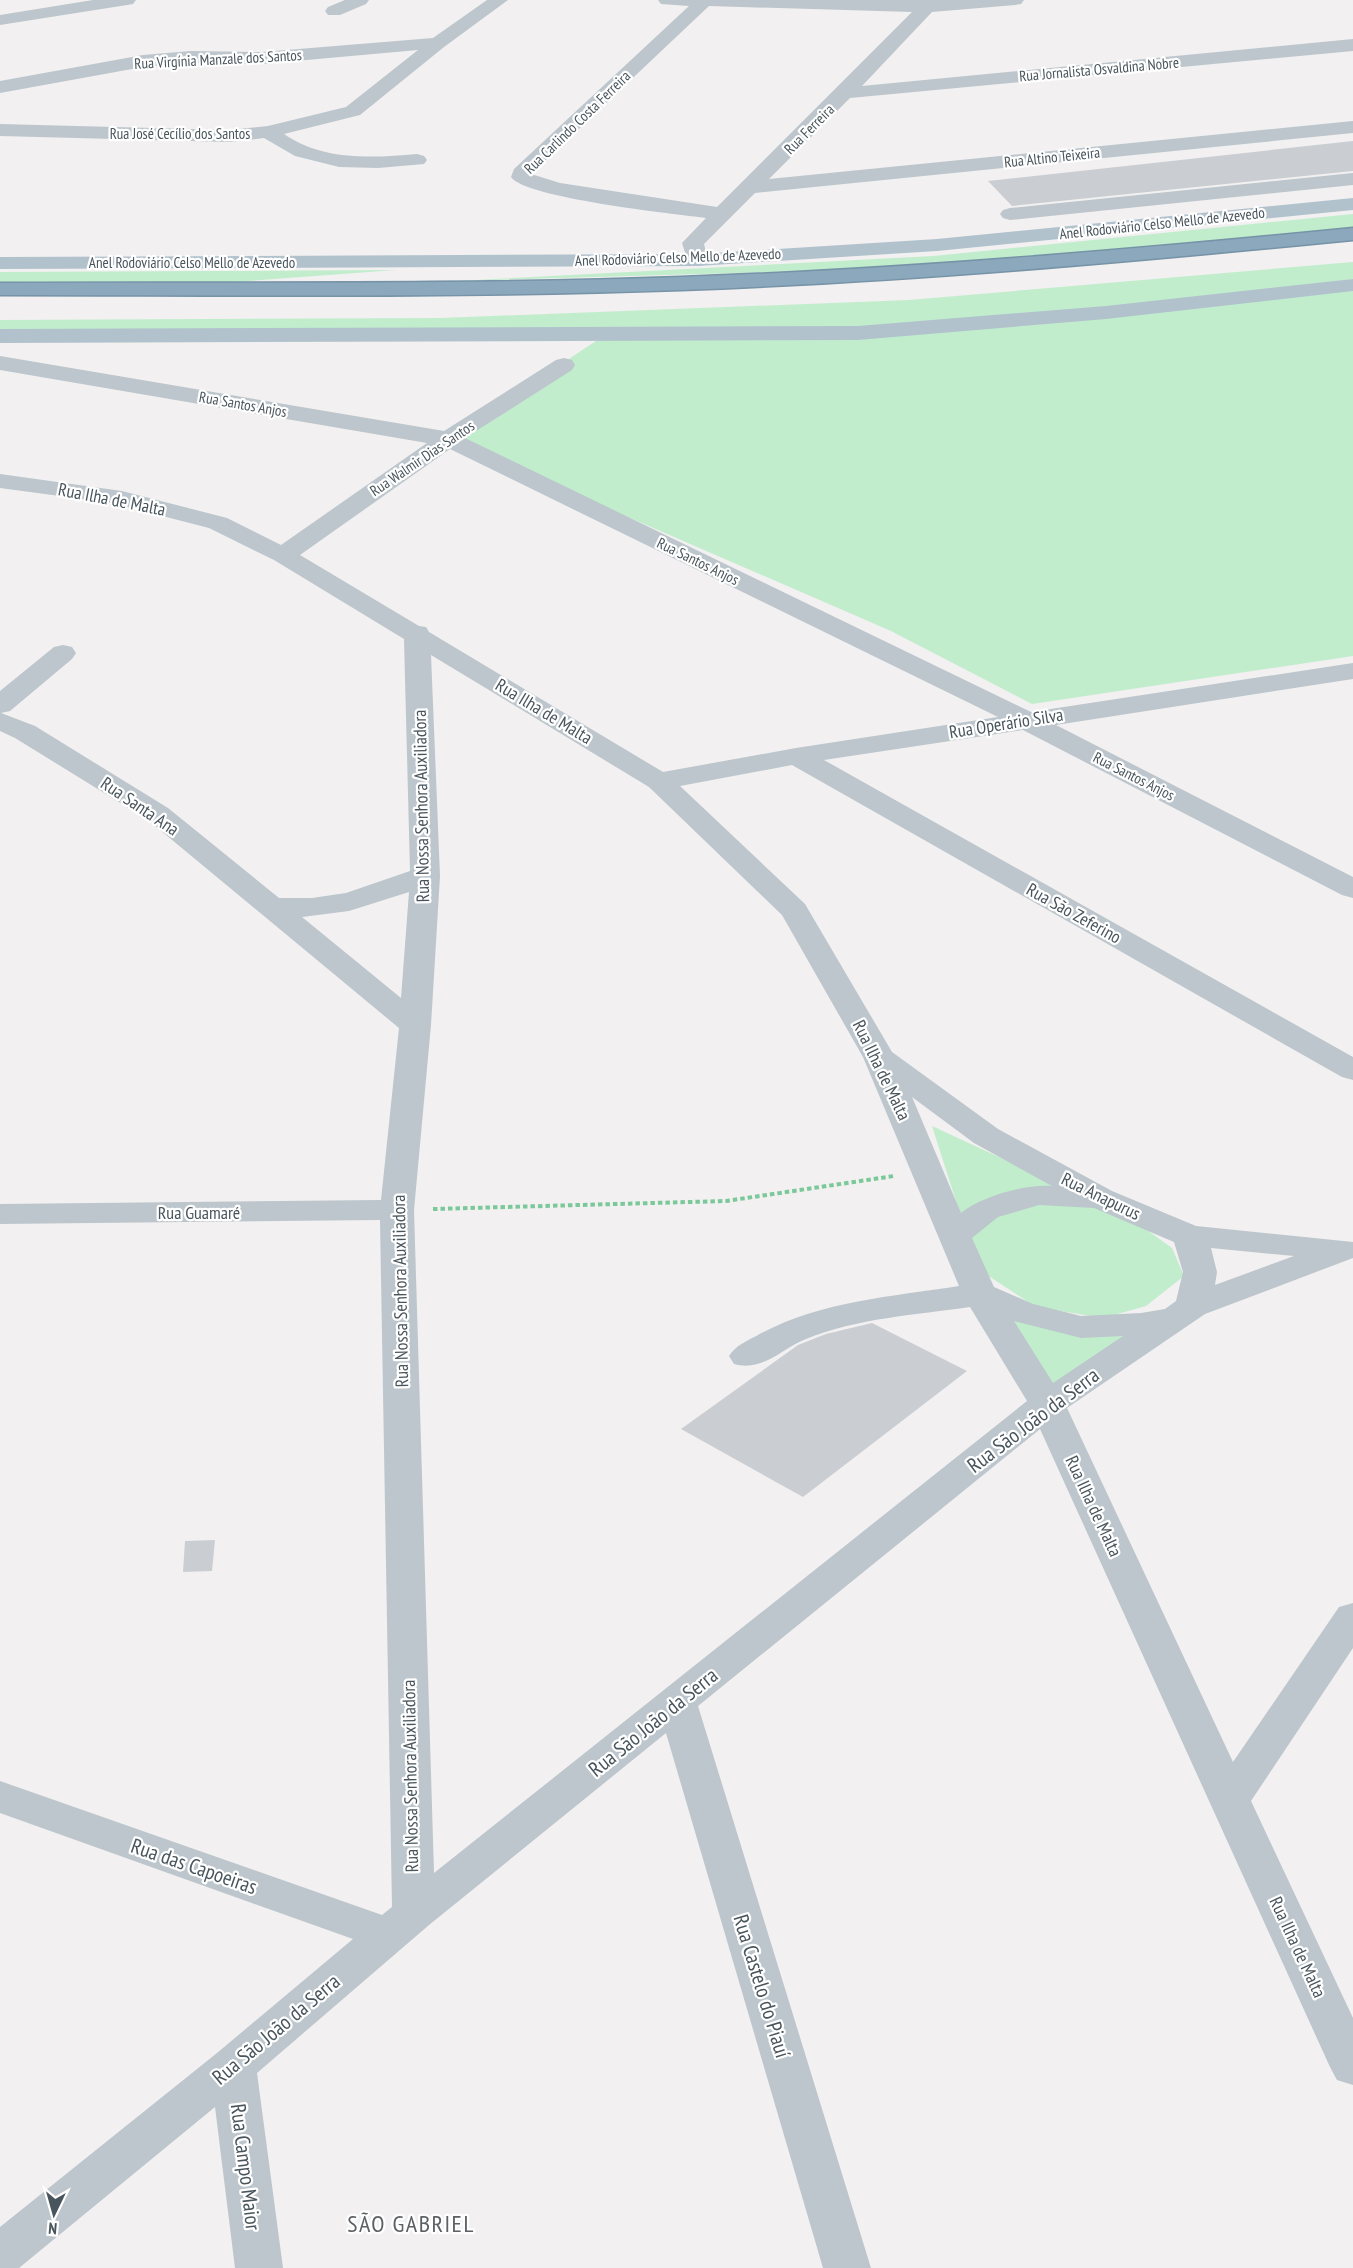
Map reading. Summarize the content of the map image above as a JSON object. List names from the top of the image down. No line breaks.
{"streets":{"highway":["Anel Rodoviário Celso Mello de Azevedo"],"street":["Rua Virgínia Manzale dos Santos","Rua Jornalista Osvaldina Nobre","Rua Carlindo Costa Ferreira","Rua Ferreira","Rua José Cecílio dos Santos","Rua Altino Teixeira","Rua Santos Anjos","Rua Walmir Dias Santos","Rua Ilha de Malta","Rua Operário Silva","Rua Santa Ana","Rua Nossa Senhora Auxiliadora","Rua São Zeferino","Rua Anapurus","Rua Guamaré","Rua São João da Serra","Rua das Capoeiras","Rua Castelo do Piauí","Rua Campo Maior"]},"crossings":[["Rua Virgínia Manzale dos Santos","Rua José Cecílio dos Santos"],["Rua Jornalista Osvaldina Nobre","Rua Ferreira"],["Rua Carlindo Costa Ferreira","Rua Ferreira"],["Rua Ferreira","Rua Altino Teixeira"],["Rua Ferreira","Anel Rodoviário Celso Mello de Azevedo"],["Rua Santos Anjos","Rua Walmir Dias Santos"],["Rua Santos Anjos","Rua Operário Silva"],["Rua Walmir Dias Santos","Rua Ilha de Malta"],["Rua Ilha de Malta","Rua Operário Silva"],["Rua Ilha de Malta","Rua Nossa Senhora Auxiliadora"],["Rua Ilha de Malta","Rua Anapurus"],["Rua Ilha de Malta","Rua São João da Serra"],["Rua Operário Silva","Rua São Zeferino"],["Rua Santa Ana","Rua Nossa Senhora Auxiliadora"],["Rua Nossa Senhora Auxiliadora","Rua Guamaré"],["Rua Nossa Senhora Auxiliadora","Rua São João da Serra"],["Rua Nossa Senhora Auxiliadora","Rua das Capoeiras"],["Rua Anapurus","Rua São João da Serra"],["Rua São João da Serra","Rua das Capoeiras"],["Rua São João da Serra","Rua Castelo do Piauí"],["Rua São João da Serra","Rua Campo Maior"]],"districts":["SÃO GABRIEL"],"north":"bottom"}
